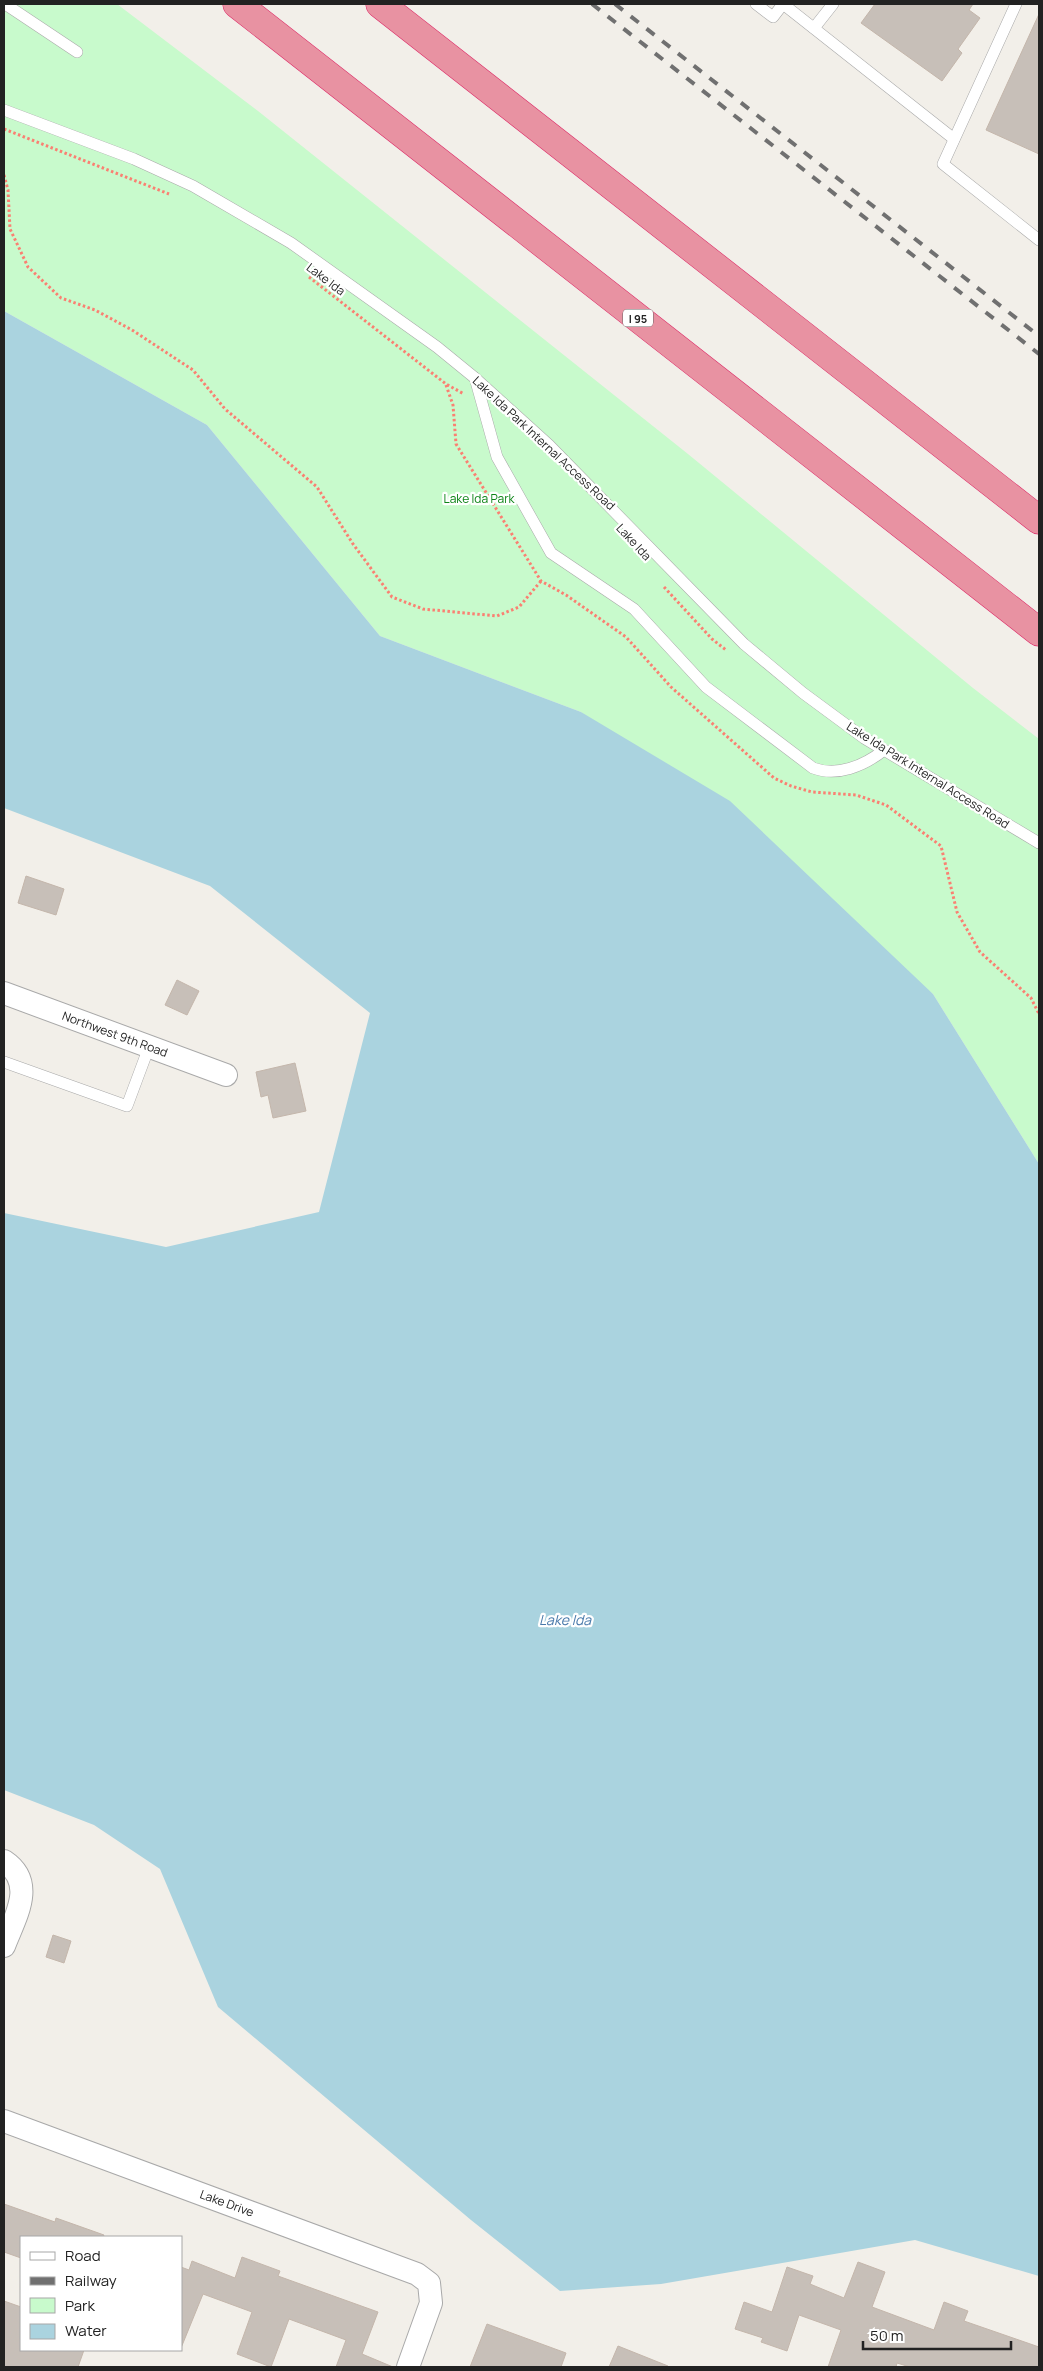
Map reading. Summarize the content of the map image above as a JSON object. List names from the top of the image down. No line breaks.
{"streets":{"highway":["I 95"],"street":["Northwest 9th Road","Lake Drive"],"lane":["Lake Ida Park Internal Access Road"],"path":["Lake Ida"]},"water":["Lake Ida"],"parks":["Lake Ida Park"],"legend":["Road","Railway","Park","Water"],"scale_bar":"50 m"}
